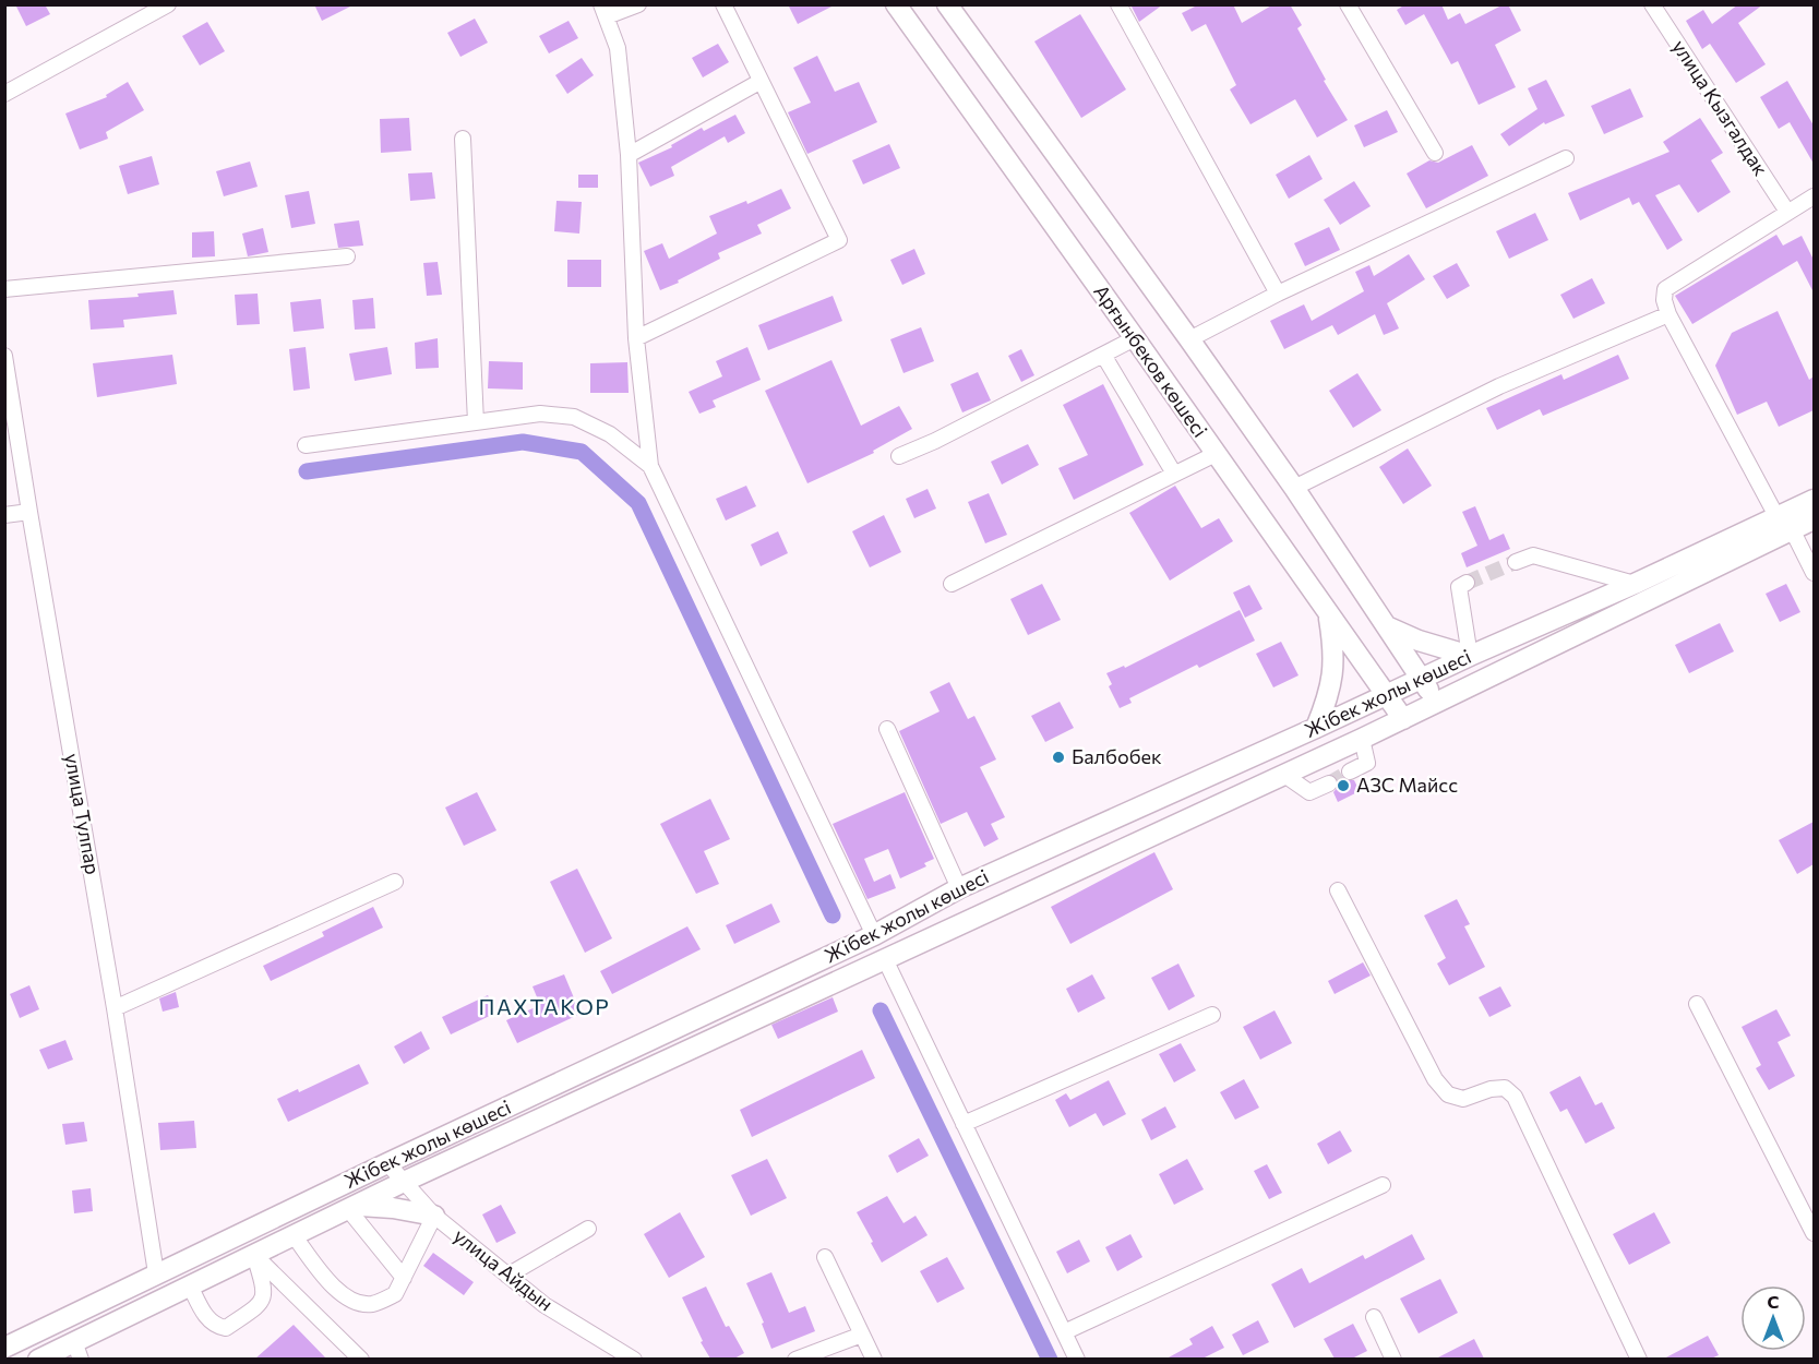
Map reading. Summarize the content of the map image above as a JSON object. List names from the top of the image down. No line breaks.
{"streets":{"main road":["Арғынбеков көшесі","Жібек жолы көшесі"],"street":["улица Кызгалдак","улица Тулпар","улица Айдын"]},"crossings":[["Арғынбеков көшесі","Жібек жолы көшесі"],["Жібек жолы көшесі","улица Тулпар"],["Жібек жолы көшесі","улица Айдын"]],"districts":["ПАХТАКОР"],"places":["Балбобек","АЗС Майсс"],"north":"top"}
